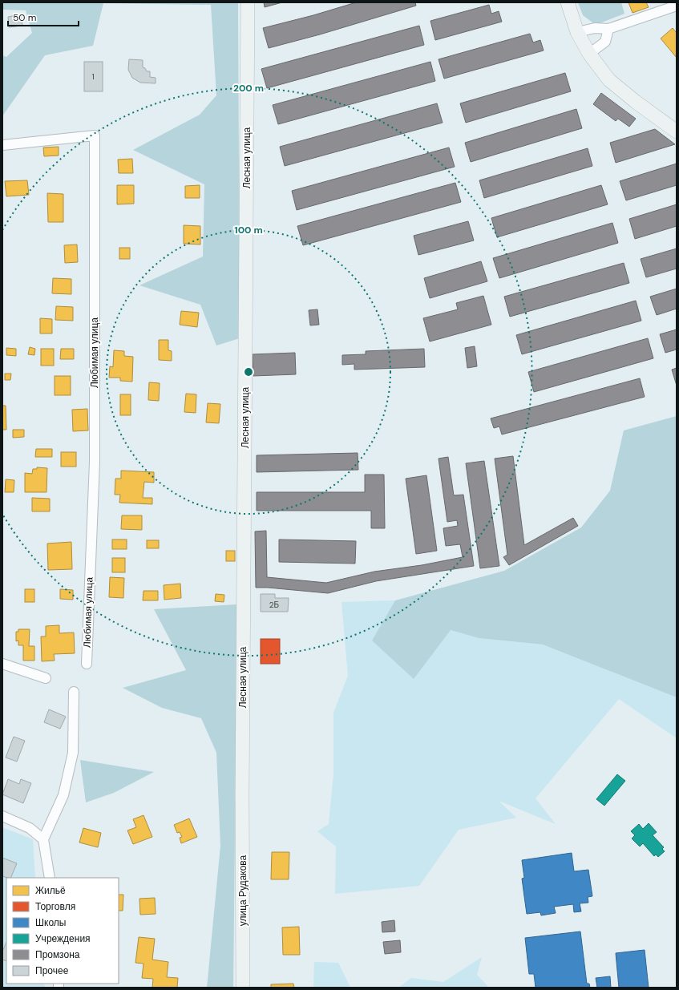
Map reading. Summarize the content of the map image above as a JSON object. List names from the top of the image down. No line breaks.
{"streets":{"main road":["Лесная улица","улица Рудакова"],"street":["Любимая улица"]},"crossings":[["Лесная улица","улица Рудакова"]],"house_numbers":["1","2Б"],"legend":["Жильё","Торговля","Школы","Учреждения","Промзона","Прочее"],"scale_bar":"50 m","rings":["200 m","100 m"]}
